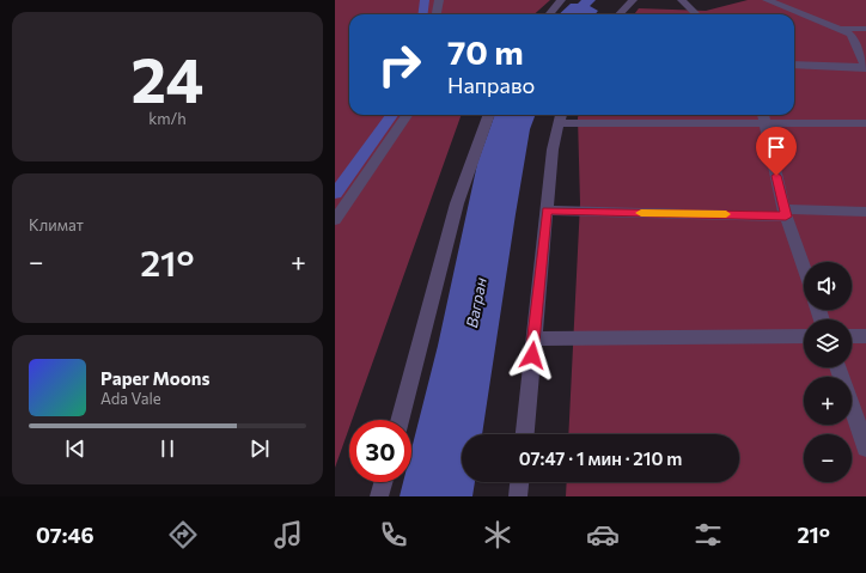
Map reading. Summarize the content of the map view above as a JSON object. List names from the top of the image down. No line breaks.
{"water":["Вагран"],"page":{"tile":[["24","km/h"],"Климат"],"turn":["70 m","Направо"],"heat":["−","21°","+"],"map_buttons":["+","−"],"song":["Paper Moons","Ada Vale"],"limit":"30","trip":"07:47 · 1 мин · 210 m","tabs":["07:46","21°"]}}
